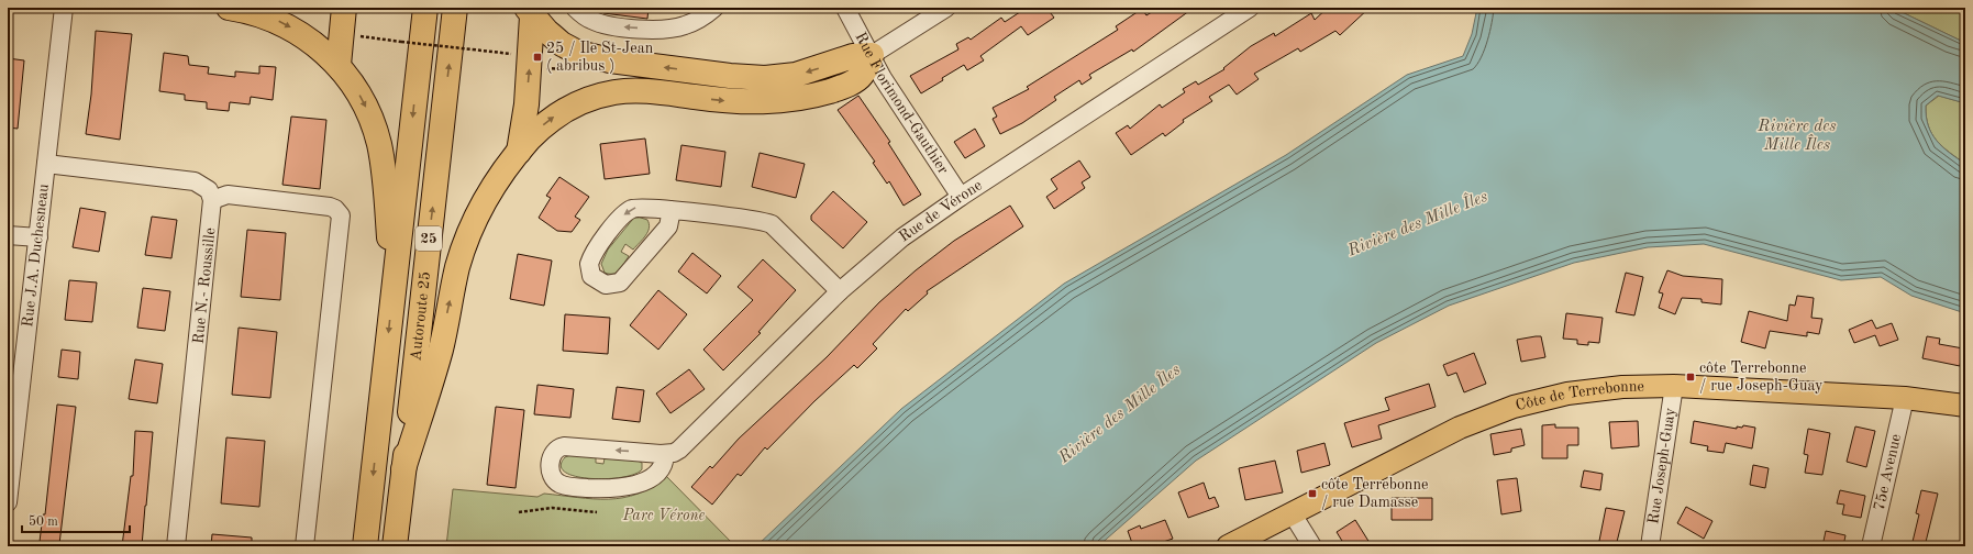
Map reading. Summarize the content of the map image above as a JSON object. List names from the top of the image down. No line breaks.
{"streets":{"highway":["25","Autoroute 25"],"main road":["Côte de Terrebonne"],"street":["Rue Florimond-Gauthier","Rue de Vérone","Rue J.A. Duchesneau","Rue N.- Roussille","Rue Joseph-Guay","75e Avenue"]},"crossings":[["Rue Florimond-Gauthier","Rue de Vérone"],["Côte de Terrebonne","Rue Joseph-Guay"],["Côte de Terrebonne","75e Avenue"]],"water":["Rivière des Mille Îles"],"parks":["Parc Vérone"],"places":{"transit":["25 / Ile St-Jean ( abribus )","côte Terrebonne / rue Joseph-Guay","côte Terrebonne / rue Damasse"]},"scale_bar":"50 m"}
